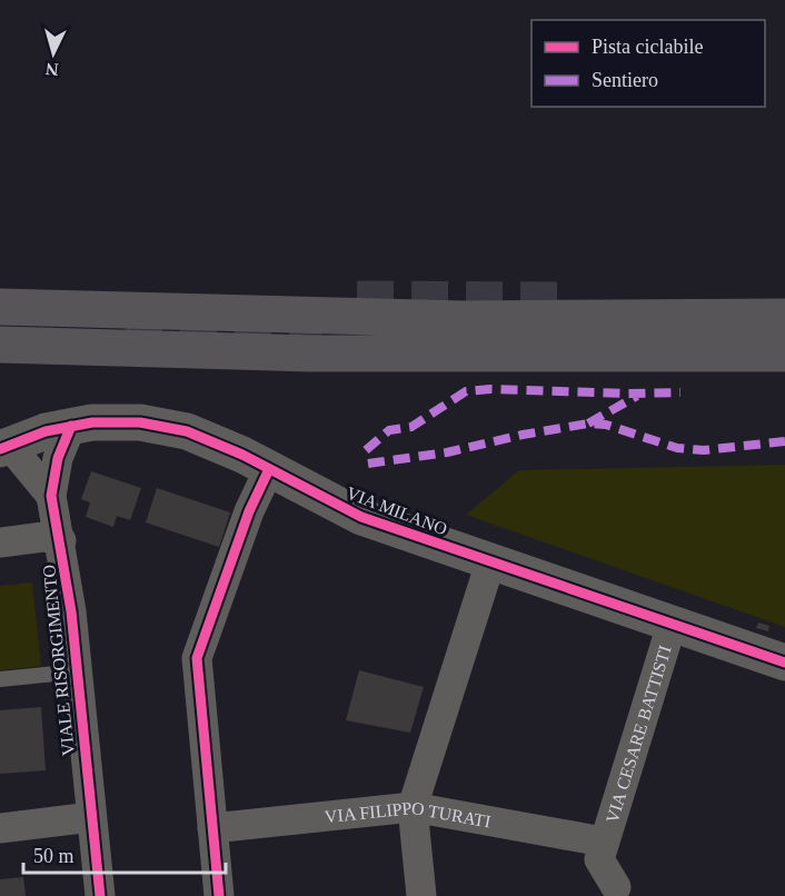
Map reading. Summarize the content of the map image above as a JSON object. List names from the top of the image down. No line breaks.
{"streets":{"street":["VIA MILANO","VIALE RISORGIMENTO","VIA CESARE BATTISTI","VIA FILIPPO TURATI"]},"crossings":[["VIA MILANO","VIALE RISORGIMENTO"],["VIA MILANO","VIA CESARE BATTISTI"],["VIA CESARE BATTISTI","VIA FILIPPO TURATI"]],"legend":["Pista ciclabile","Sentiero"],"scale_bar":"50 m","north":"bottom"}
